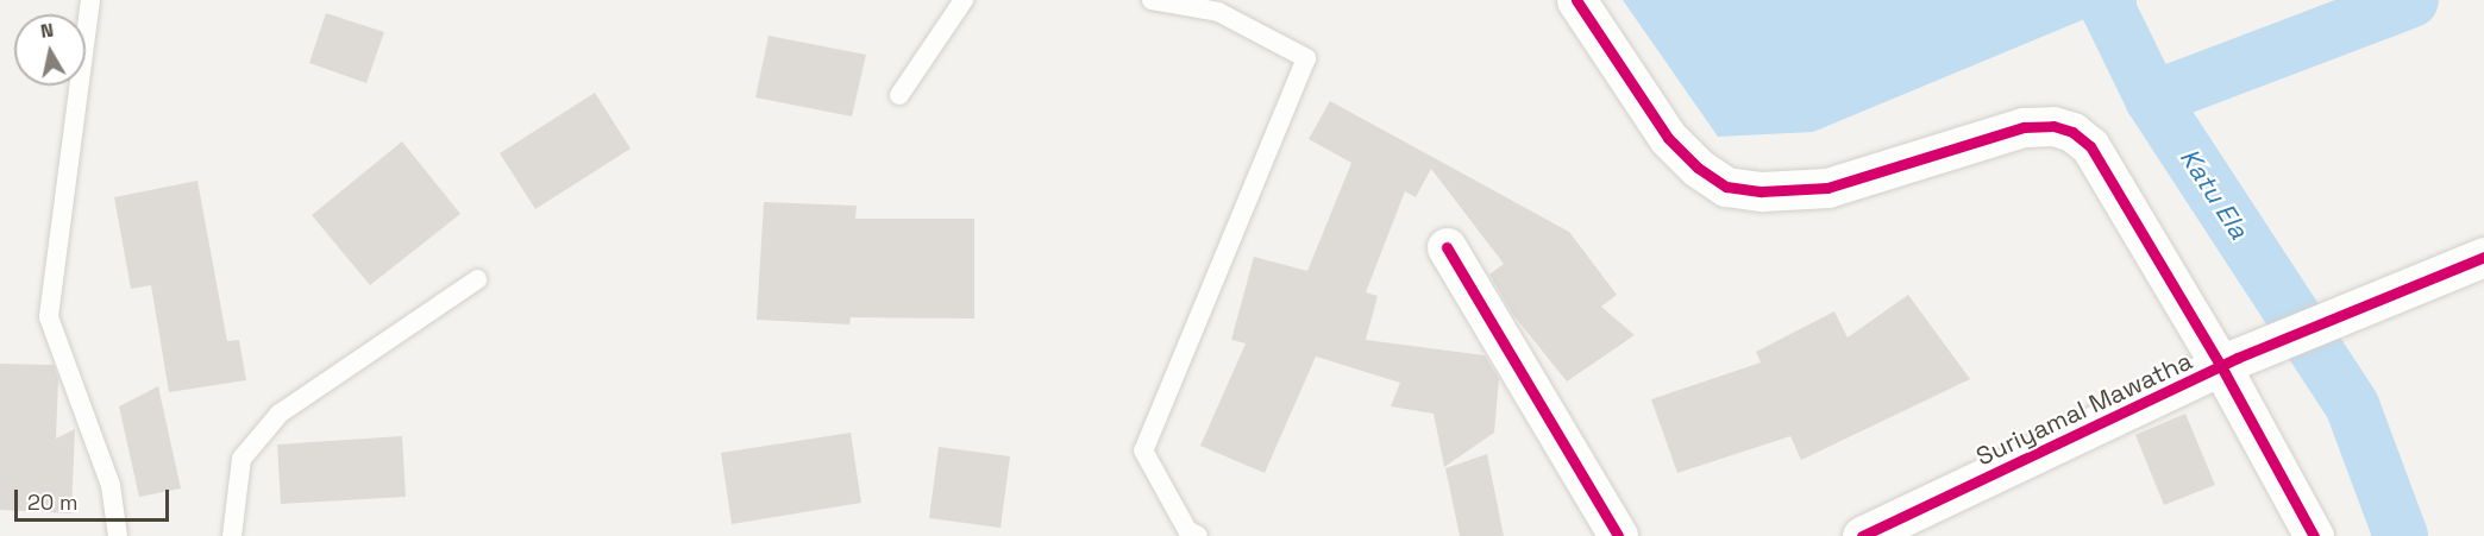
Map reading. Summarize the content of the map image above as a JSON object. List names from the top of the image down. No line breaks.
{"streets":{"street":["Suriyamal Mawatha"]},"water":["Katu Ela"],"scale_bar":"20 m","north":"top"}
